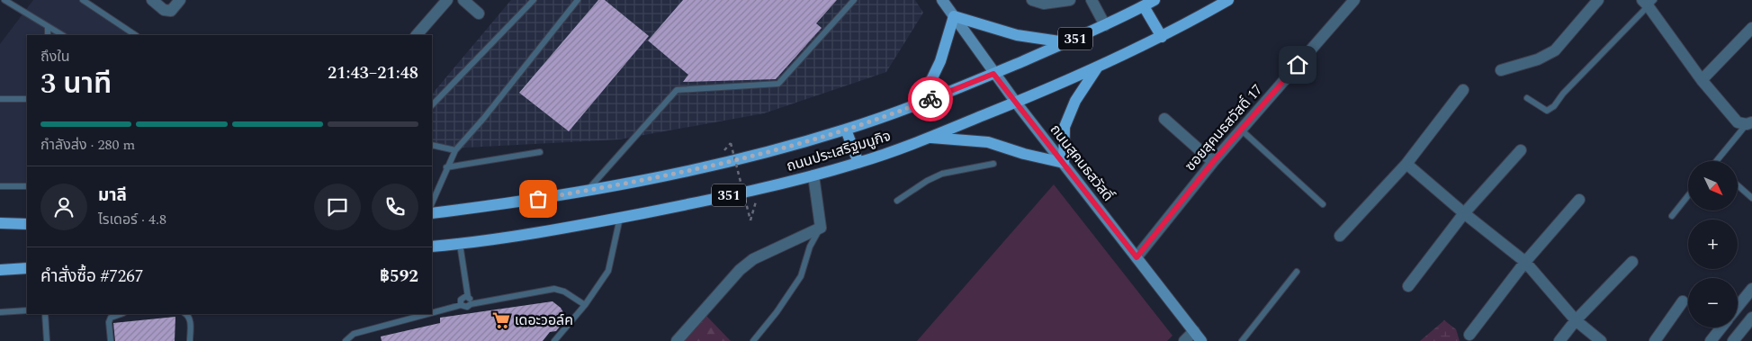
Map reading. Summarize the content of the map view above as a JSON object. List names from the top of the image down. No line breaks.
{"streets":{"main road":["351","ถนนประเสริฐมนูกิจ","ถนนสุคนธสวัสดิ์"],"street":["ซอยสุคนธสวัสดิ์ 17"]},"crossings":[["ซอยสุคนธสวัสดิ์ 17","ถนนสุคนธสวัสดิ์"],["ถนนประเสริฐมนูกิจ","ถนนสุคนธสวัสดิ์"]],"places":{"supermarket":["เดอะวอล์ค"]},"north":"bottom right","page":{"heading":["3 นาที","ถึงใน","21:43–21:48"],"panel":["มาลี","ไรเดอร์ · 4.8","คำสั่งซื้อ #7267","฿592"],"bar":"กำลังส่ง · 280 m","map_buttons":["+","−"]}}
